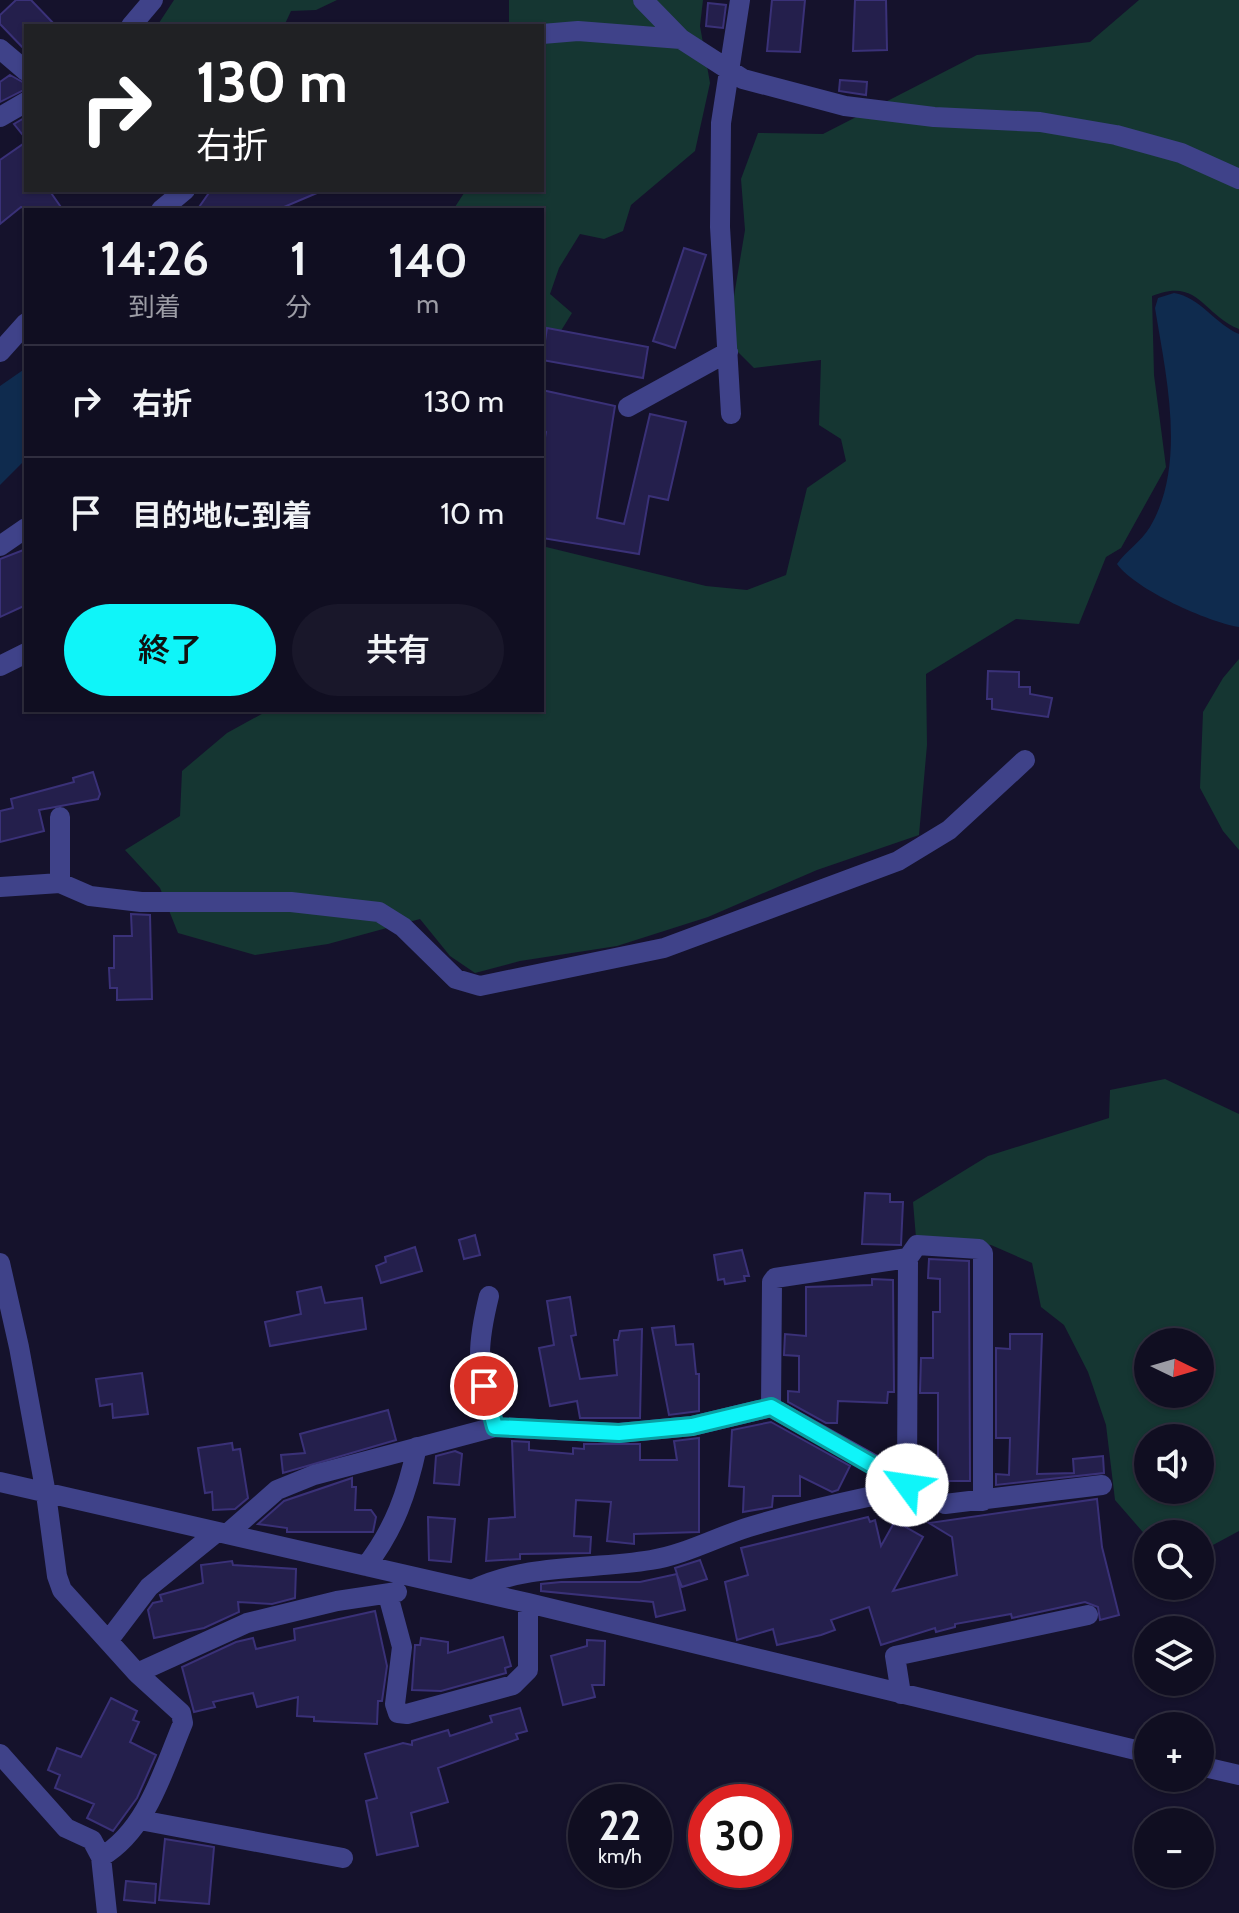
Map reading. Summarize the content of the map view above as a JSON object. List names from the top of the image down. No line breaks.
{"north":"right","page":{"turn":["130 m","右折"],"eta":["14:26","到着","1","分","140","m"],"list":[{"name":"右折","value":"130 m"},{"name":"目的地に到着","value":"10 m"}],"buttons":["終了","共有"],"map_buttons":["+","−"],"speed":"22 km/h","limit":"30"}}
